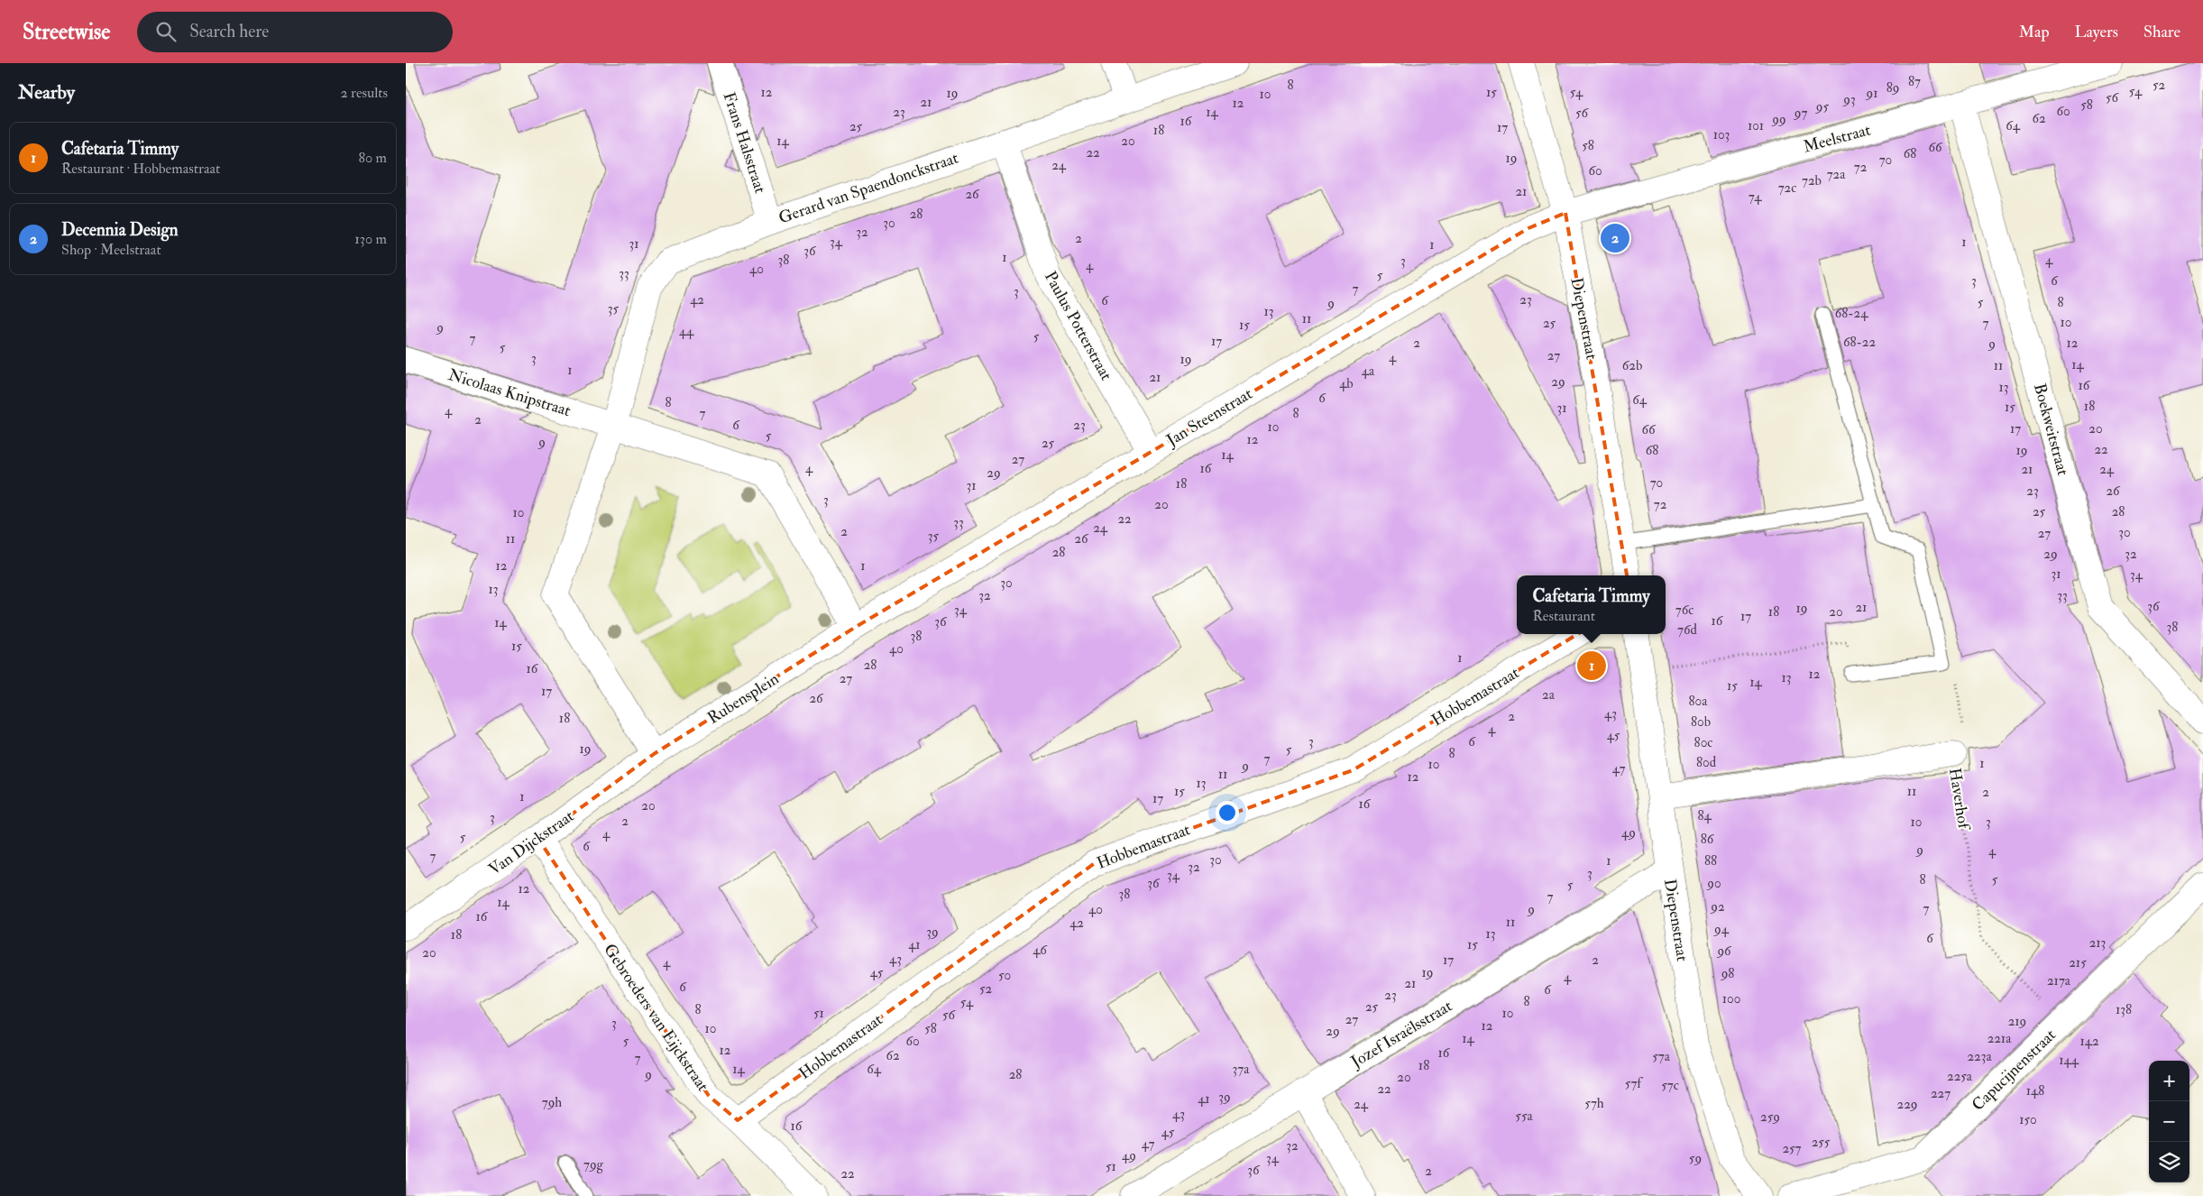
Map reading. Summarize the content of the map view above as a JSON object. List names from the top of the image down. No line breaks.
{"streets":{"street":["Meelstraat","Frans Halsstraat","Gerard van Spaendonckstraat","Diepenstraat","Paulus Potterstraat","Nicolaas Knipstraat","Jan Steenstraat","Boekweitstraat","Hobbemastraat","Rubensplein","Haverhof","Van Dijckstraat","Gebroeders van Eijckstraat","Jozef Israëlsstraat","Capucijnenstraat"]},"crossings":[["Meelstraat","Diepenstraat"],["Meelstraat","Jan Steenstraat"],["Meelstraat","Boekweitstraat"],["Frans Halsstraat","Gerard van Spaendonckstraat"],["Gerard van Spaendonckstraat","Paulus Potterstraat"],["Gerard van Spaendonckstraat","Nicolaas Knipstraat"],["Diepenstraat","Jan Steenstraat"],["Diepenstraat","Haverhof"],["Diepenstraat","Jozef Israëlsstraat"],["Paulus Potterstraat","Jan Steenstraat"],["Jan Steenstraat","Rubensplein"],["Hobbemastraat","Gebroeders van Eijckstraat"],["Rubensplein","Van Dijckstraat"],["Haverhof","Capucijnenstraat"],["Van Dijckstraat","Gebroeders van Eijckstraat"]],"house_numbers":["87","8","52","89","54","12","15","54","19","91","10","56","93","21","12","58","95","60","23","14","56","97","62","99","16","101","64","25","17","18","103","14","20","58","66","22","68","19","70","24","72","60","72a","72b","72c","21","26","74","28","30","32","2","34","1","31","1","36","1","38","4","3","4","40","33","5","3","6","7","3","42","23","6","5","8","9","35","13","68-24","11","10","25","7","15","9","44","5","7","17","68-22","2","12","9","5","27","4","3","19","14","62b","11","1","4a","21","29","4b","16","13","6","64","8","18","15","31","4","7","8","2","6","23","10","17","20","66","5","12","9","25","22","68","19","14","27","4","16","21","24","29","70","18","31","23","26","3","20","72","25","28","10","22","33","24","2","30","27","35","11","26","28","29","32","12","1","31","34","30","13","32","33","36","21","19","34","76c","18","20","17","16","36","14","38","76d","38","15","40","1","28","16","12","13","27","14","15","17","2a","26","80a","43","2","18","80b","4","45","3","6","80c","19","5","8","7","80d","1","10","9","47","11","12","13","15","11","2","1","17","16","20","84","3","2","10","3","49","4","5","86","6","9","4","7","30","1","88","32","3","34","8","5","36","90","5","12","38","7","14","92","7","40","9","16","11","42","94","39","13","18","6","213","41","15","46","96","20","43","17","2","4","215","45","19","98","50","4","217a","21","6","52","6","23","100","8","54","25","8","138","51","10","56","27","219","3","12","10","58","29","14","221a","5","60","142","12","16","62","57a","223a","7","144","18","14","64","37a","9","28","225a","20","57f","57c","22","148","227","39","41","79h","57h","24","229","43","55a","259","150","16","45","255","47","32","257","49","34","59","79g","51","36","2","22"],"page":{"header":"Streetwise","search":"Search here","nav":["Map","Layers","Share"],"heading":["Nearby","2 results"],"list":[{"mark":"1","name":"Cafetaria Timmy","note":"Restaurant · Hobbemastraat","value":"80 m"},{"mark":"2","name":"Decennia Design","note":"Shop · Meelstraat","value":"130 m"}],"pins":["2","1"],"popup":["Cafetaria Timmy","Restaurant"],"map_buttons":["+","−"]}}
